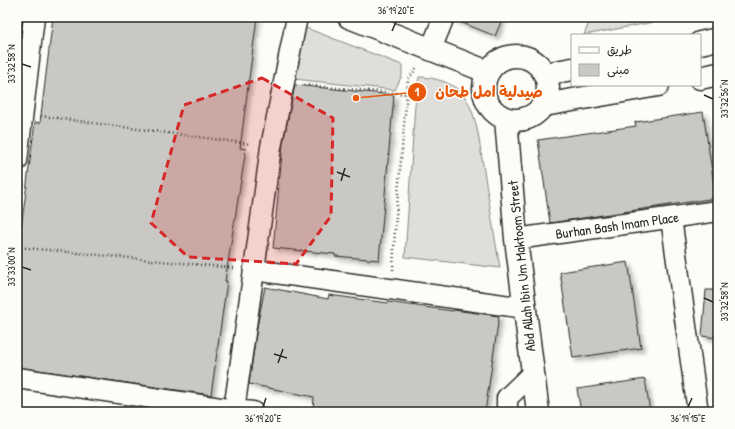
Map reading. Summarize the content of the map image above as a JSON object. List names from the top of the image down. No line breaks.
{"streets":{"main road":["Abd Allah Ibin Um Maktoom Street"],"street":["Burhan Bash Imam Place"]},"crossings":[["Burhan Bash Imam Place","Abd Allah Ibin Um Maktoom Street"]],"places":["صيدلية امل طحان"],"legend":["طريق","مبنى"],"coordinates":["36°19'20\"E","33°32'58\"N","33°32'56\"N","33°33'00\"N","36°19'15\"E"]}
